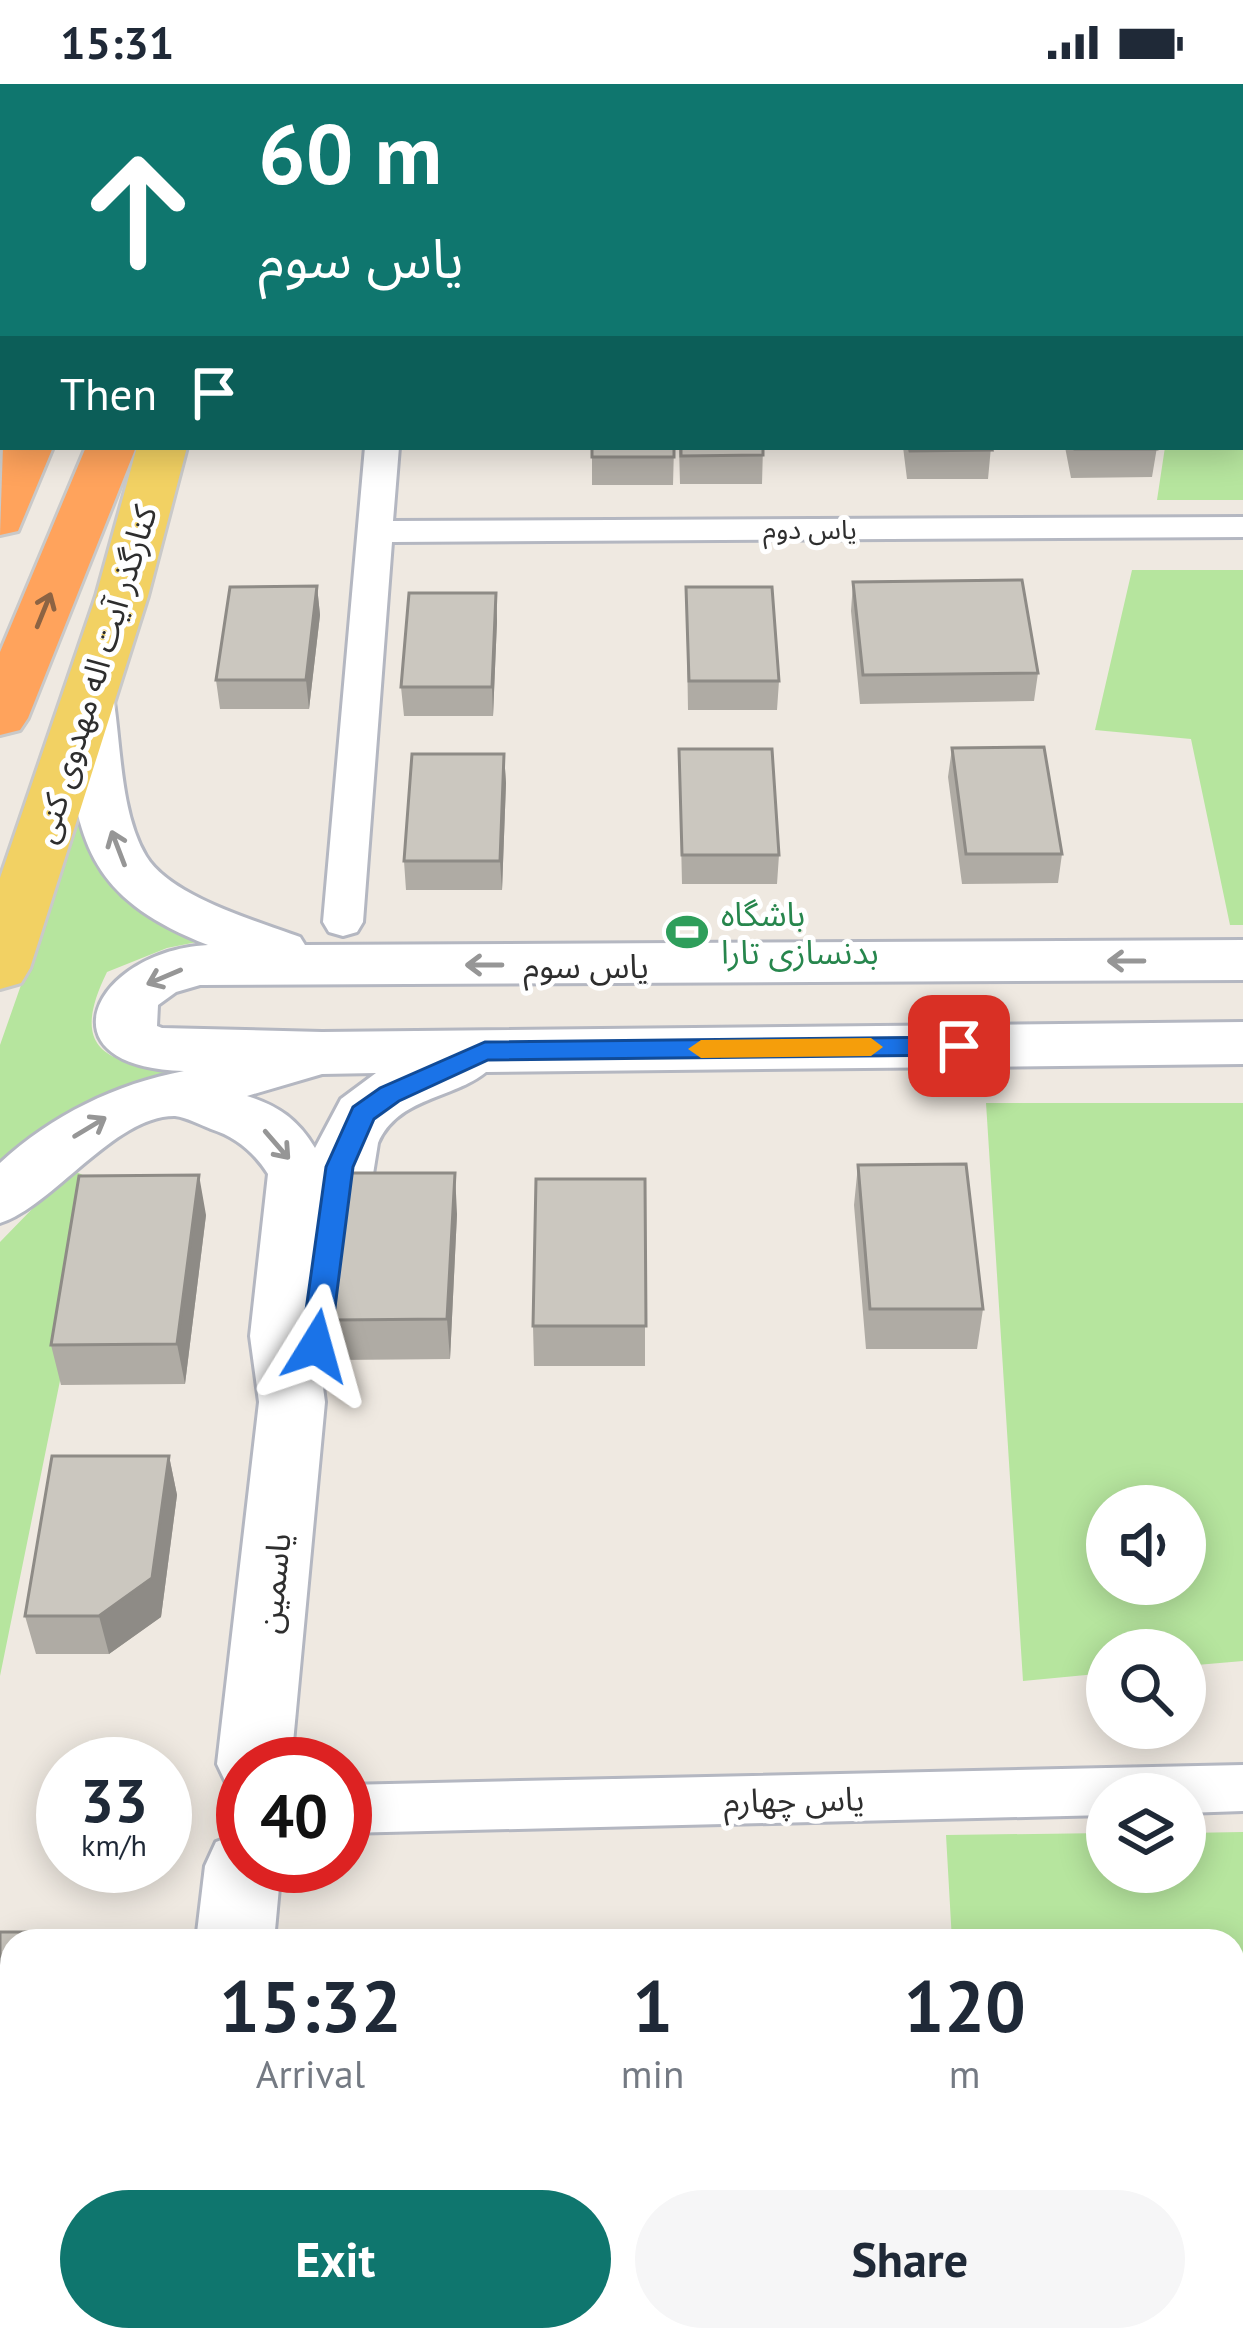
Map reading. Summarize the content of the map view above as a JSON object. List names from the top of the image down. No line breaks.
{"streets":{"main road":["کنارگذر آیت اله مهدوی کنی"],"street":["یاس دوم","یاس سوم","یاسمین","یاس چهارم"]},"crossings":[["کنارگذر آیت اله مهدوی کنی","یاس سوم"]],"places":{"sports":["باشگاه بدنسازی تارا"]},"page":{"status":"15:31","turn":["60 m","یاس سوم"],"then":"Then","speed":"33 km/h","limit":"40","eta":["15:32","Arrival","1","min","120","m"],"buttons":["Exit","Share"]}}
